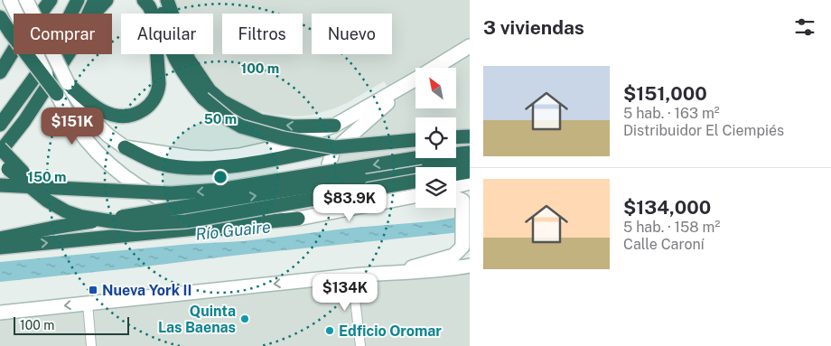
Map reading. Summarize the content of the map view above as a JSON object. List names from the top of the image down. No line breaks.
{"water":["Río Guaire"],"places":{"transit":["Nueva York II"],"other":["Quinta Las Baenas","Edficio Oromar"]},"scale_bar":"100 m","north":"top left","page":{"heading":"3 viviendas","chip":["Comprar","Alquilar","Filtros","Nuevo"],"list":[{"name":"$151,000","note":"5 hab. · 163 m² · Distribuidor El Ciempiés"},{"name":"$134,000","note":"5 hab. · 158 m² · Calle Caroní"}],"price":["$151K","$83.9K","$134K"],"scale":"100 m"},"rings":["100 m","50 m","150 m"]}
